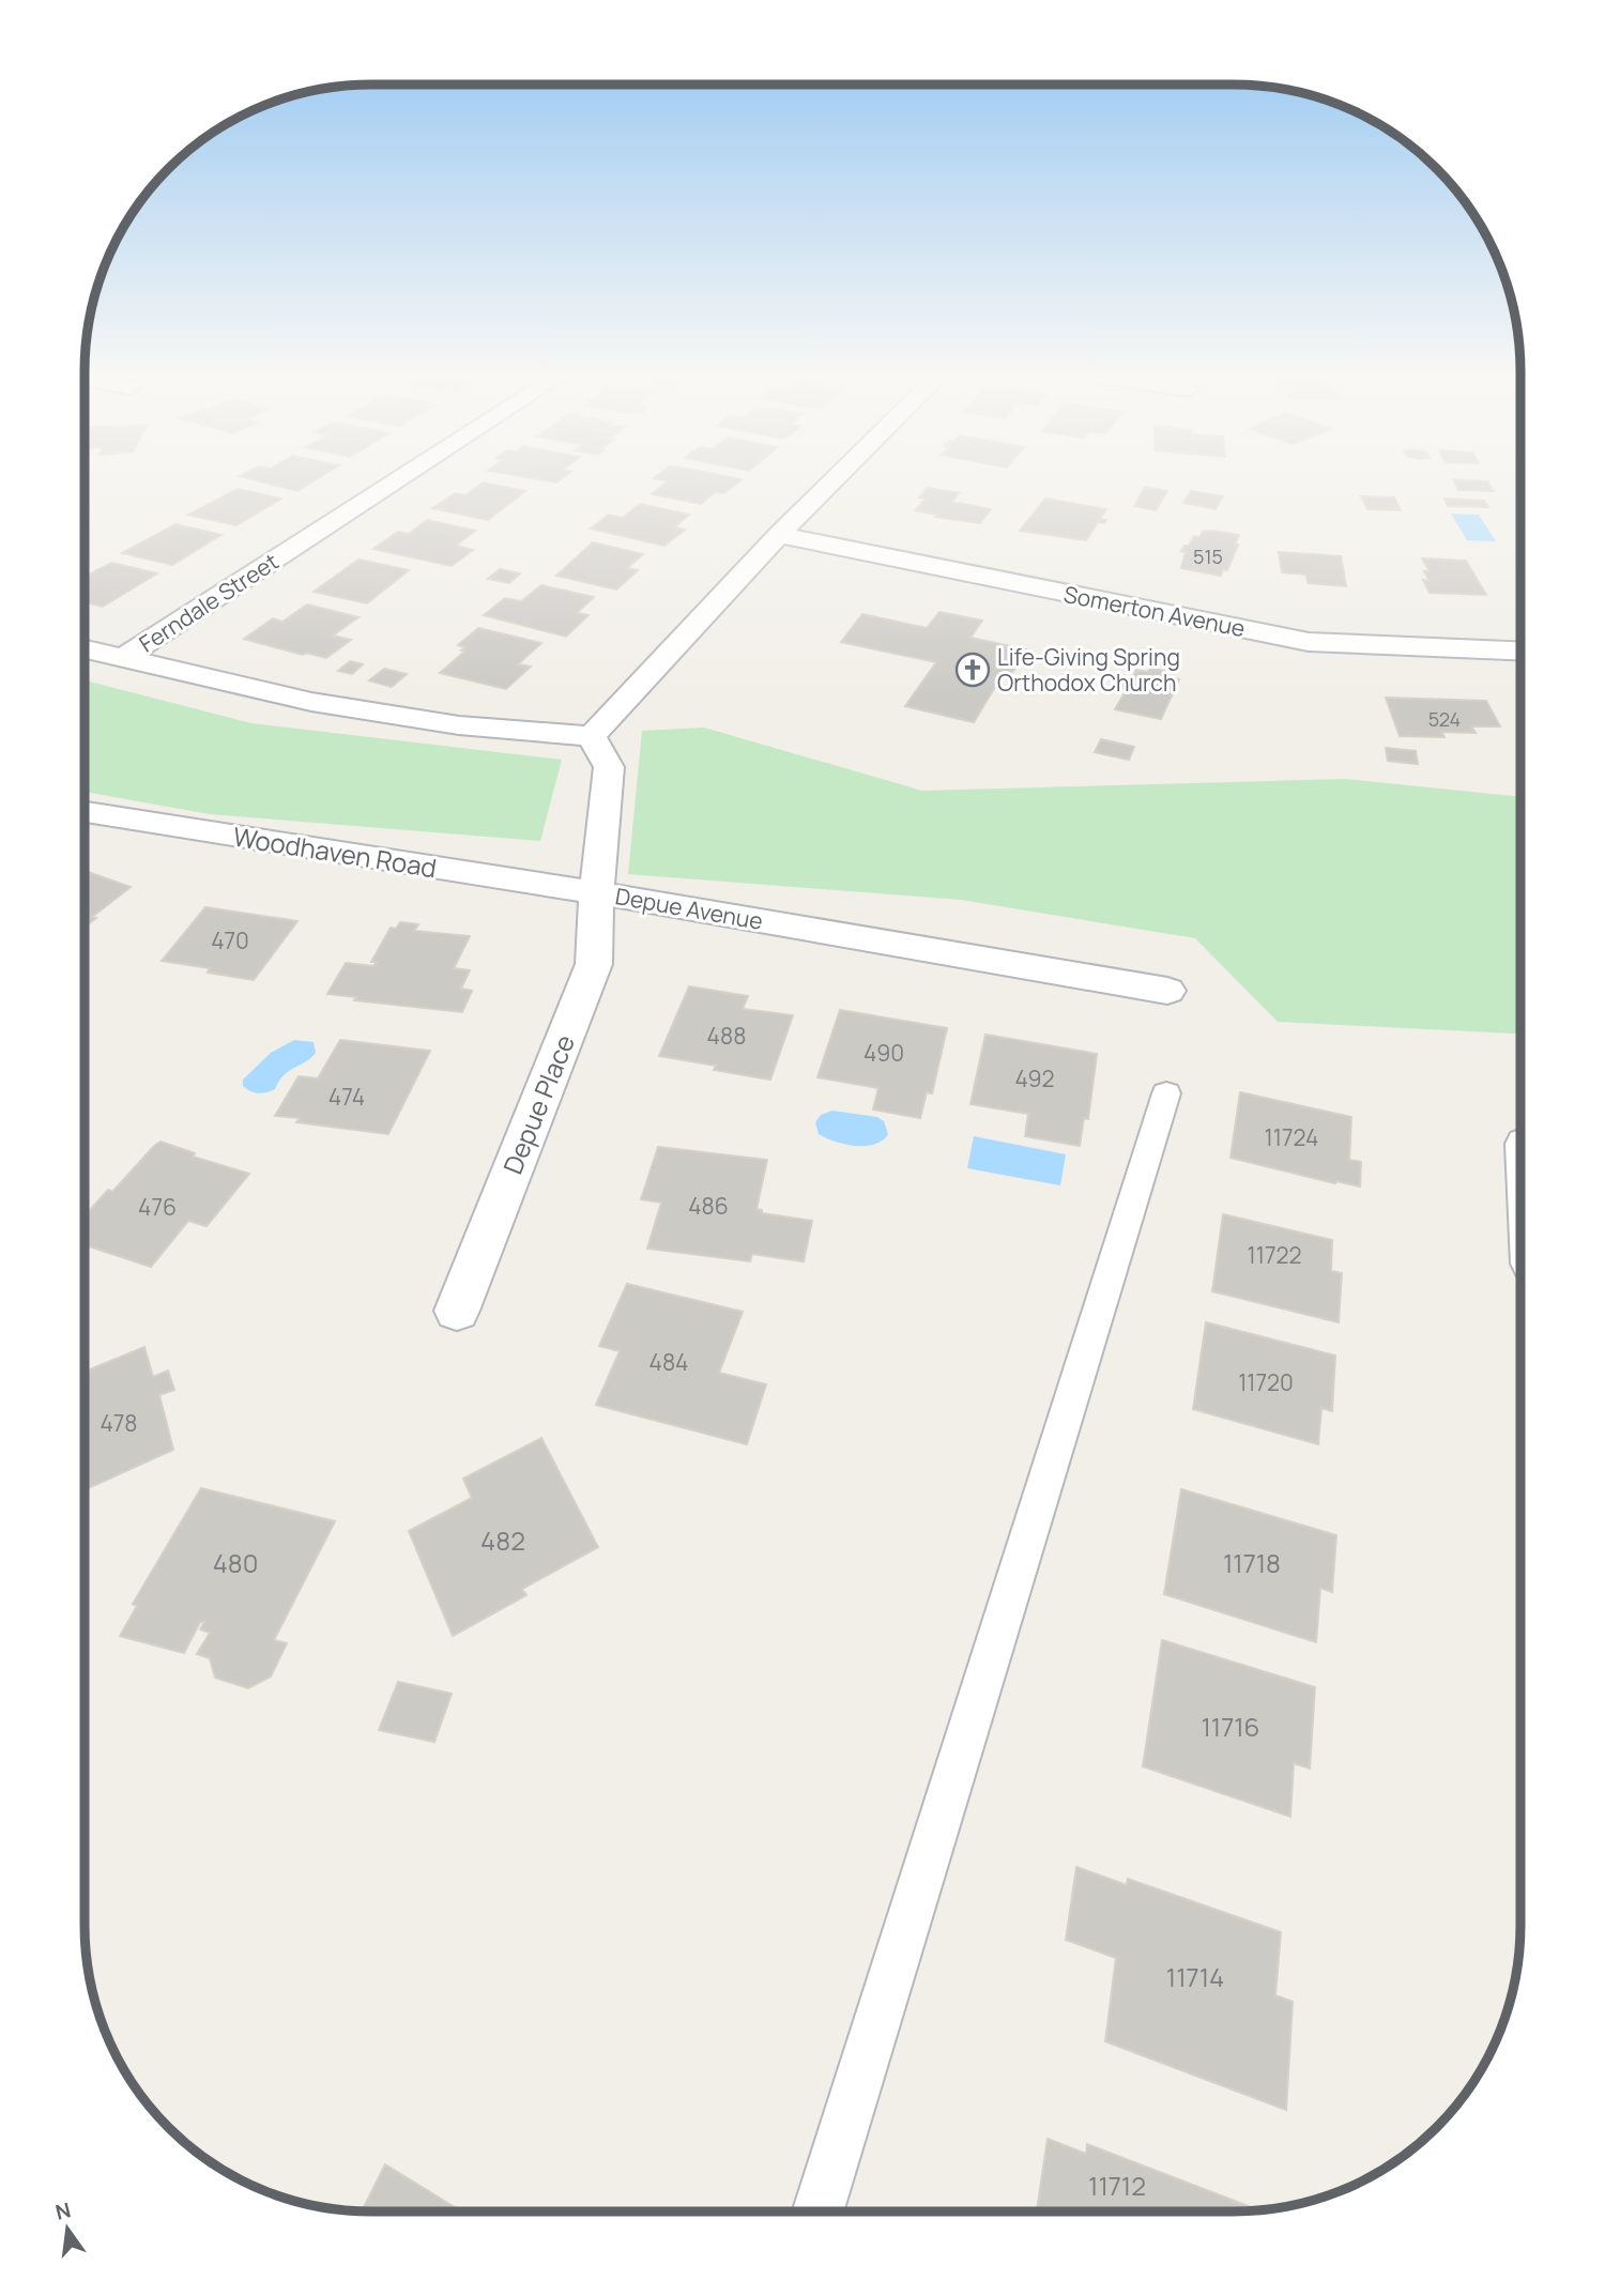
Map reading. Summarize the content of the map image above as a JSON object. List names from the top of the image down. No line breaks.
{"streets":{"street":["Ferndale Street","Somerton Avenue","Woodhaven Road","Depue Avenue","Depue Place"]},"crossings":[["Woodhaven Road","Depue Avenue"],["Woodhaven Road","Depue Place"],["Depue Avenue","Depue Place"]],"places":{"church":["Life-Giving Spring Orthodox Church"]},"house_numbers":["515","524","470","488","490","492","474","11724","486","476","11722","484","11720","478","482","480","11718","11716","11714","11712"],"north":"top"}
